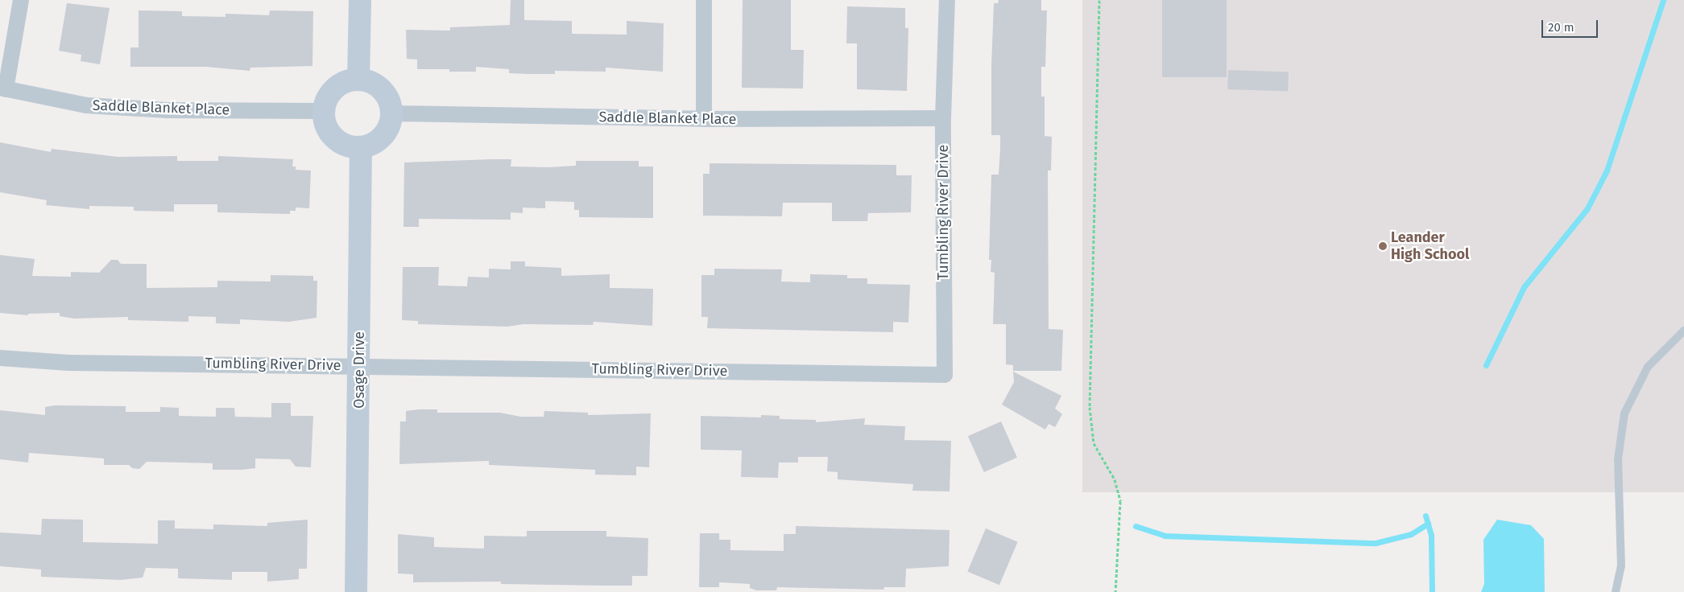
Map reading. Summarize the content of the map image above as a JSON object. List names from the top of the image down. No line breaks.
{"streets":{"street":["Saddle Blanket Place","Tumbling River Drive","Osage Drive"]},"crossings":[["Saddle Blanket Place","Tumbling River Drive"],["Saddle Blanket Place","Osage Drive"],["Tumbling River Drive","Osage Drive"]],"places":["Leander High School"],"scale_bar":"20 m"}
